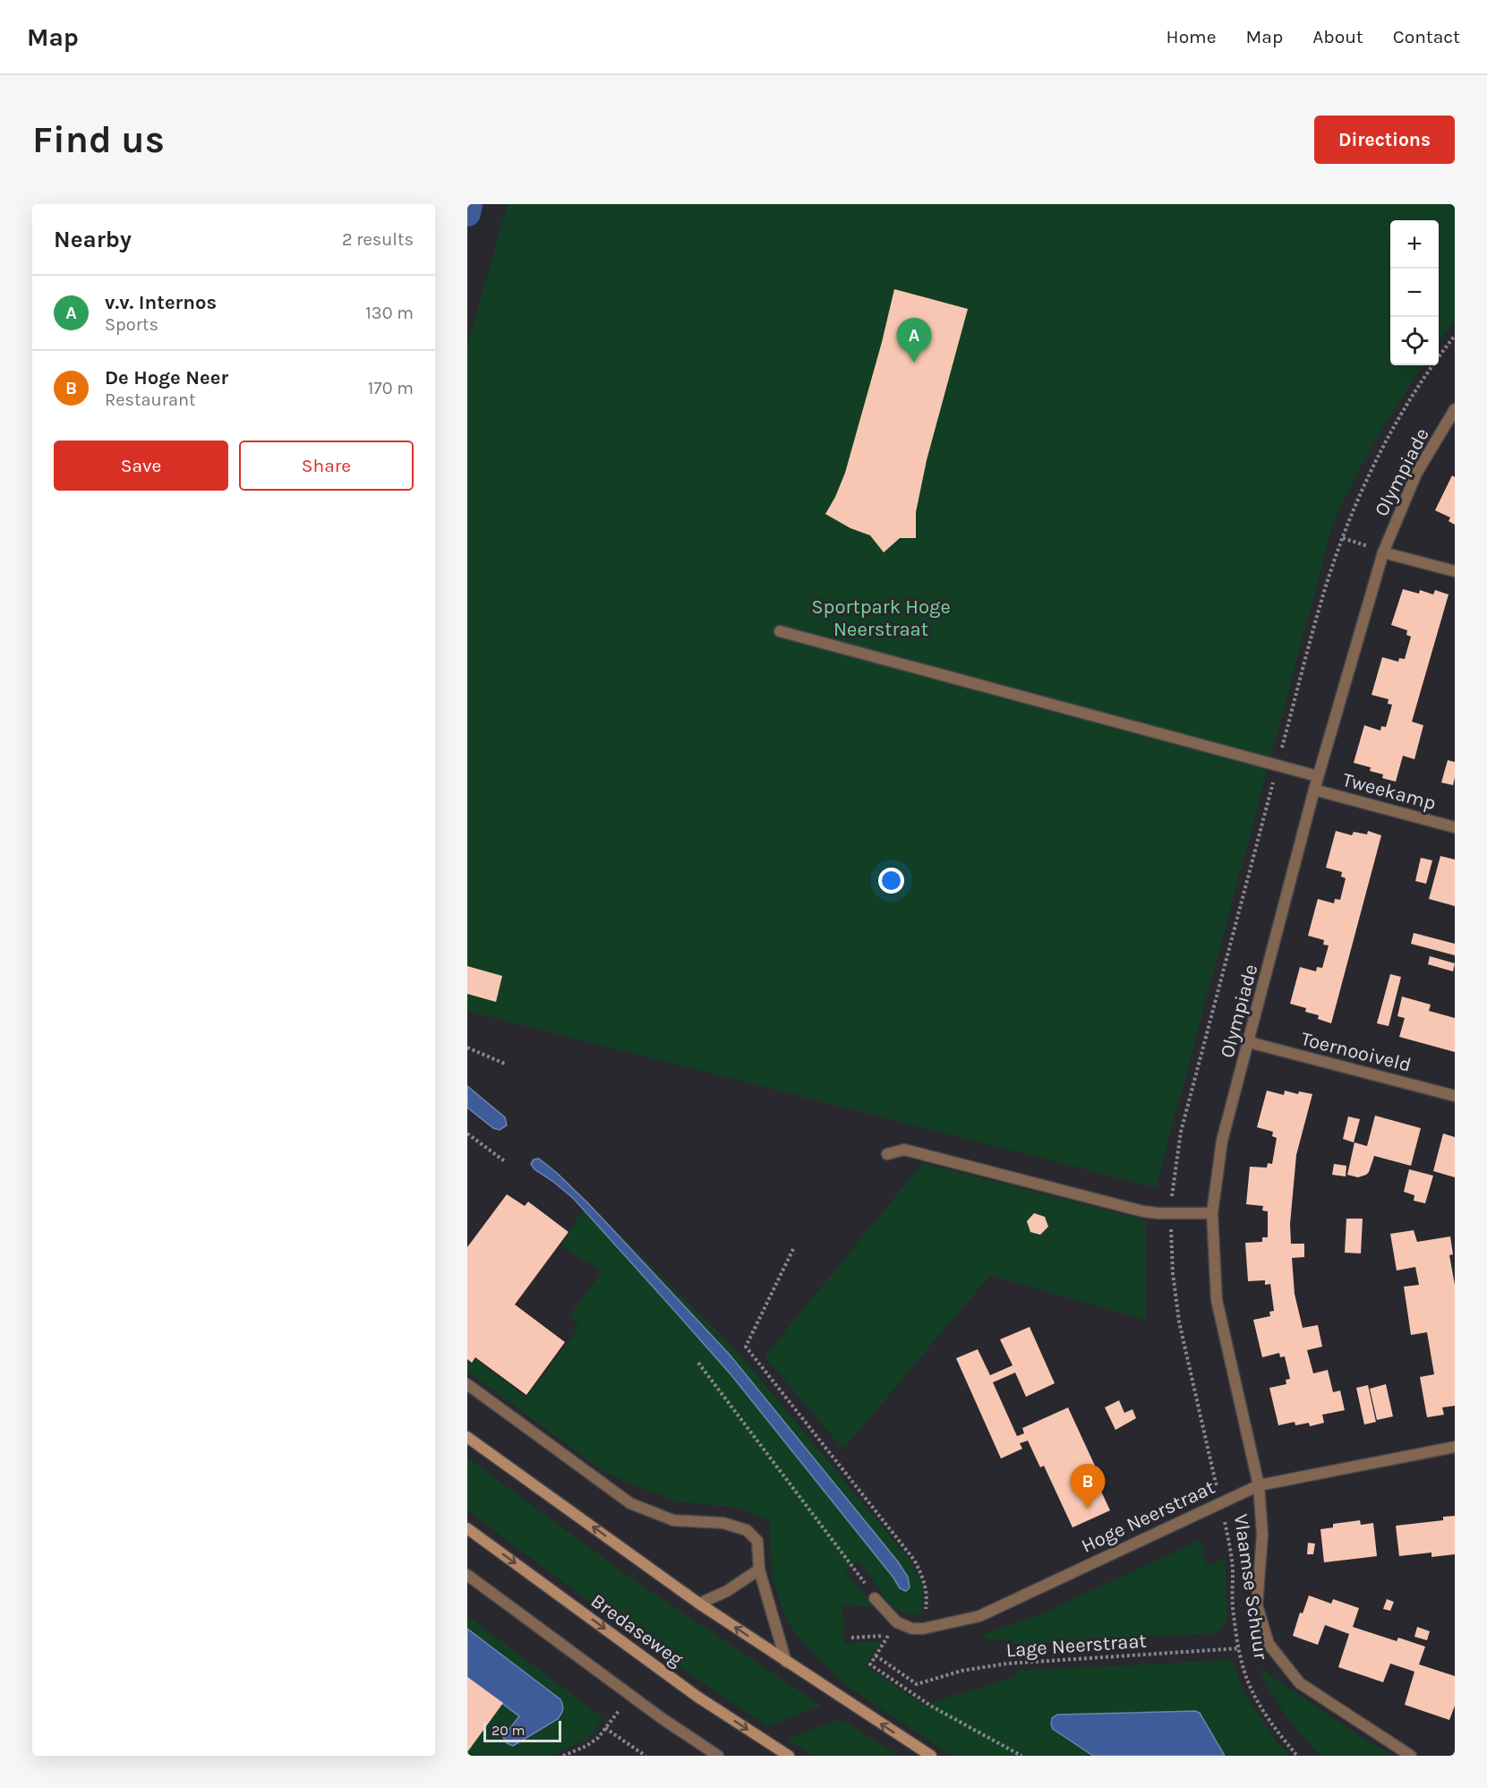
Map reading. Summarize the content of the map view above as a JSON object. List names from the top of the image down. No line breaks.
{"streets":{"main road":["Bredaseweg"],"street":["Olympiade","Tweekamp","Toernooiveld","Hoge Neerstraat","Vlaamse Schuur"],"path":["Lage Neerstraat"]},"crossings":[["Olympiade","Tweekamp"],["Olympiade","Toernooiveld"],["Olympiade","Hoge Neerstraat"],["Olympiade","Vlaamse Schuur"],["Hoge Neerstraat","Vlaamse Schuur"],["Vlaamse Schuur","Lage Neerstraat"]],"parks":["Sportpark Hoge Neerstraat"],"scale_bar":"20 m","page":{"header":"Map","nav":["Home","Map","About","Contact"],"buttons":["Directions",["Save","Share"]],"title":"Find us","heading":["Nearby","2 results"],"map_buttons":["+","−"],"list":[{"mark":"A","name":"v.v. Internos","note":"Sports","value":"130 m"},{"mark":"B","name":"De Hoge Neer","note":"Restaurant","value":"170 m"}],"pins":["A","B"],"scale":"20 m"}}
